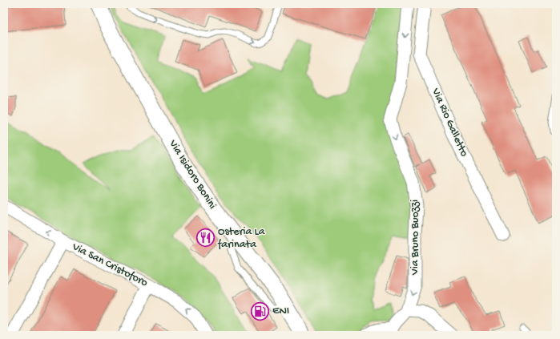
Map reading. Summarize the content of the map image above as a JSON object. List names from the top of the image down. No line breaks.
{"streets":{"street":["Via Rio Galletto","Via Isidoro Bonini","Via Bruno Buozzi","Via San Cristoforo"]},"one_way":["Via Bruno Buozzi","Via San Cristoforo"],"places":{"restaurant":["Osteria La farinata"],"fuel station":["ENI"]}}
